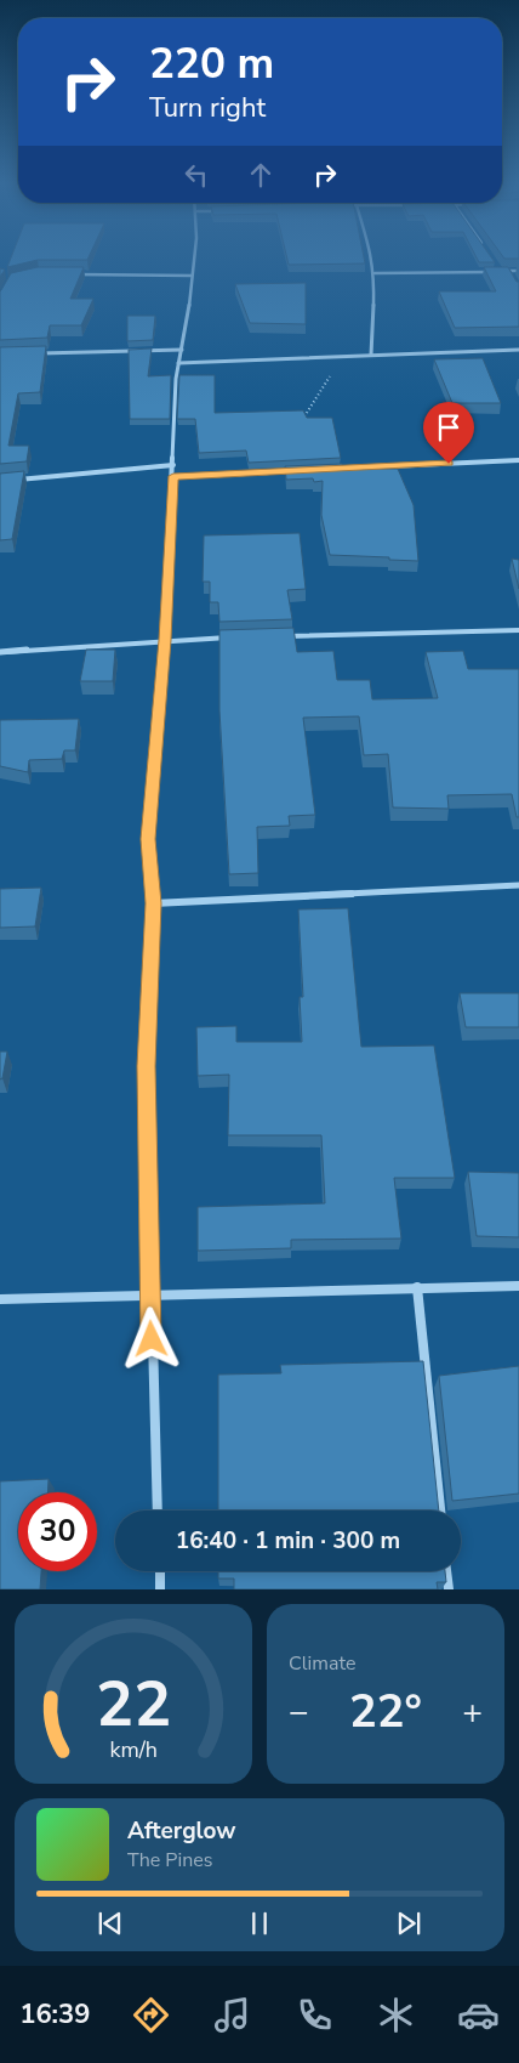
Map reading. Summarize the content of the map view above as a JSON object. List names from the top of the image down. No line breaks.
{"page":{"turn":["220 m","Turn right"],"limit":"30","trip":"16:40 · 1 min · 300 m","tile":"Climate","heat":["−","22°","+"],"song":["Afterglow","The Pines"],"tabs":"16:39","gauge":["22","km/h"]}}
